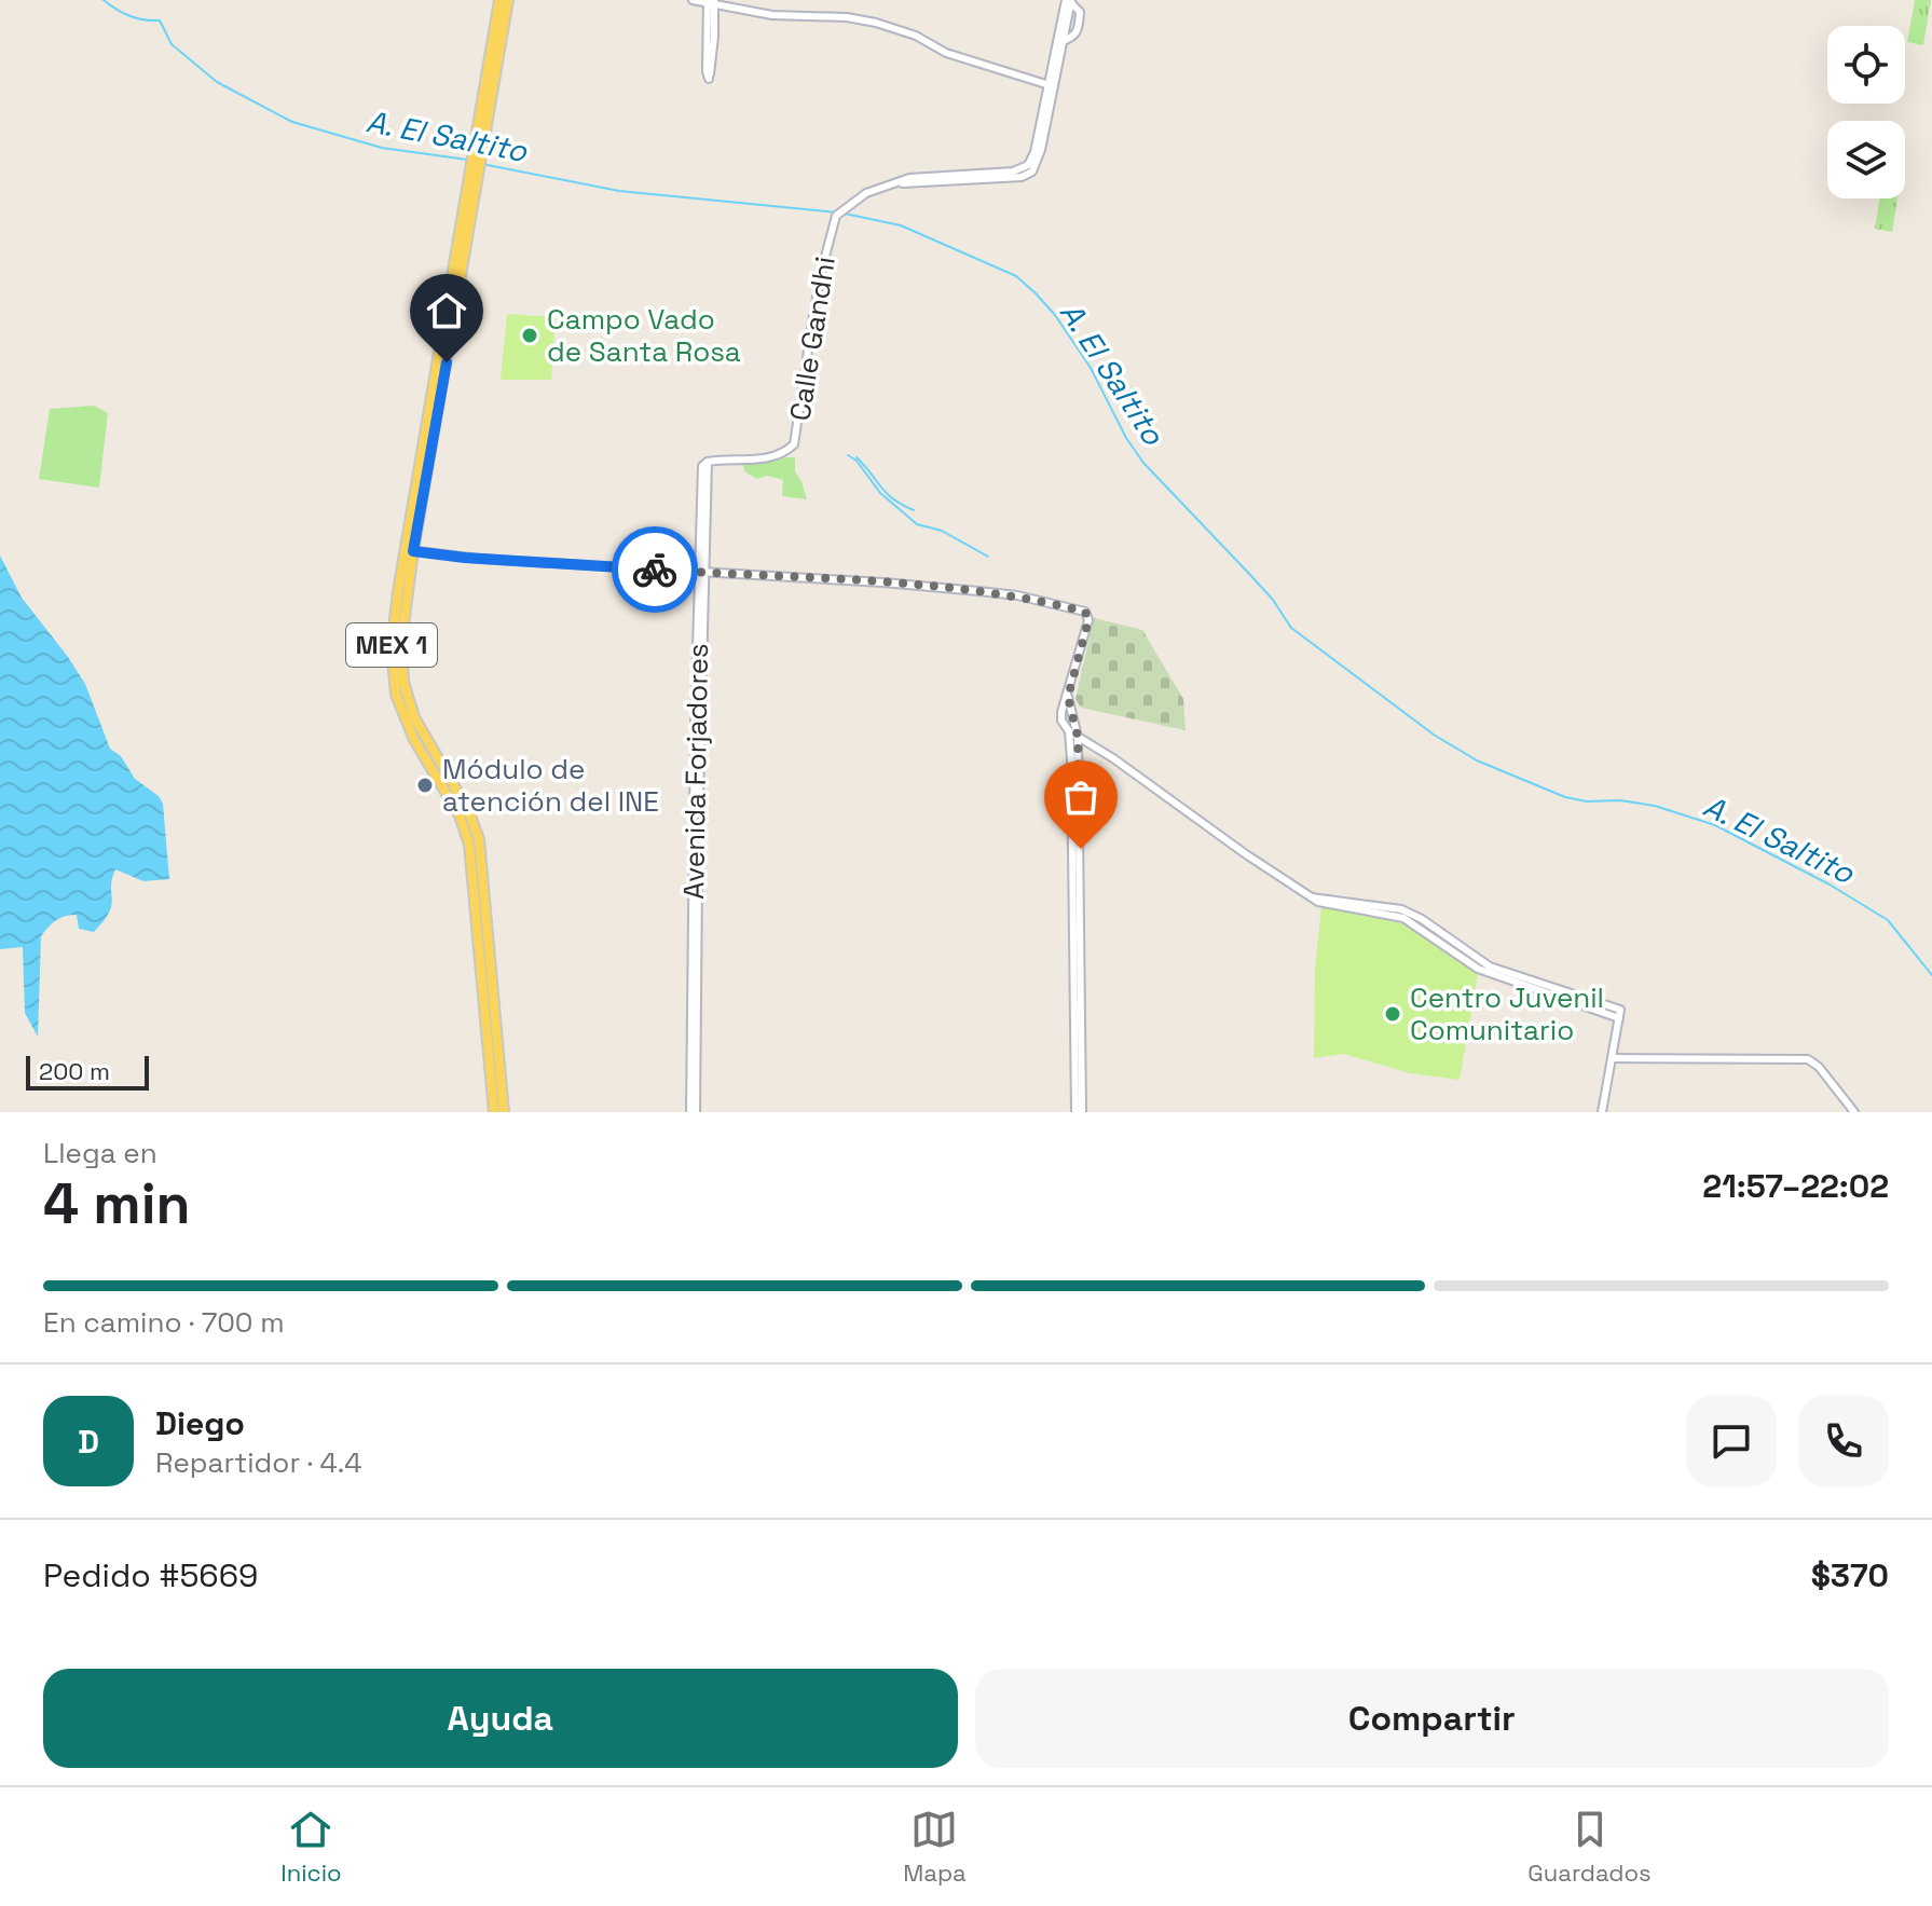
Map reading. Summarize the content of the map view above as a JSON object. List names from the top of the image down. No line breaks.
{"streets":{"main road":["MEX 1"],"street":["Calle Gandhi","Avenida Forjadores"]},"crossings":[["Calle Gandhi","Avenida Forjadores"]],"water":["A. El Saltito"],"places":["Campo Vado de Santa Rosa","Módulo de atención del INE","Centro Juvenil Comunitario"],"scale_bar":"200 m","page":{"scale":"200 m","heading":["4 min","Llega en","21:57–22:02"],"panel":["Diego","Repartidor · 4.4","Pedido #5669","$370"],"bar":"En camino · 700 m","round":"D","buttons":["Ayuda","Compartir"],"tabs":["Inicio","Mapa","Guardados"]}}
